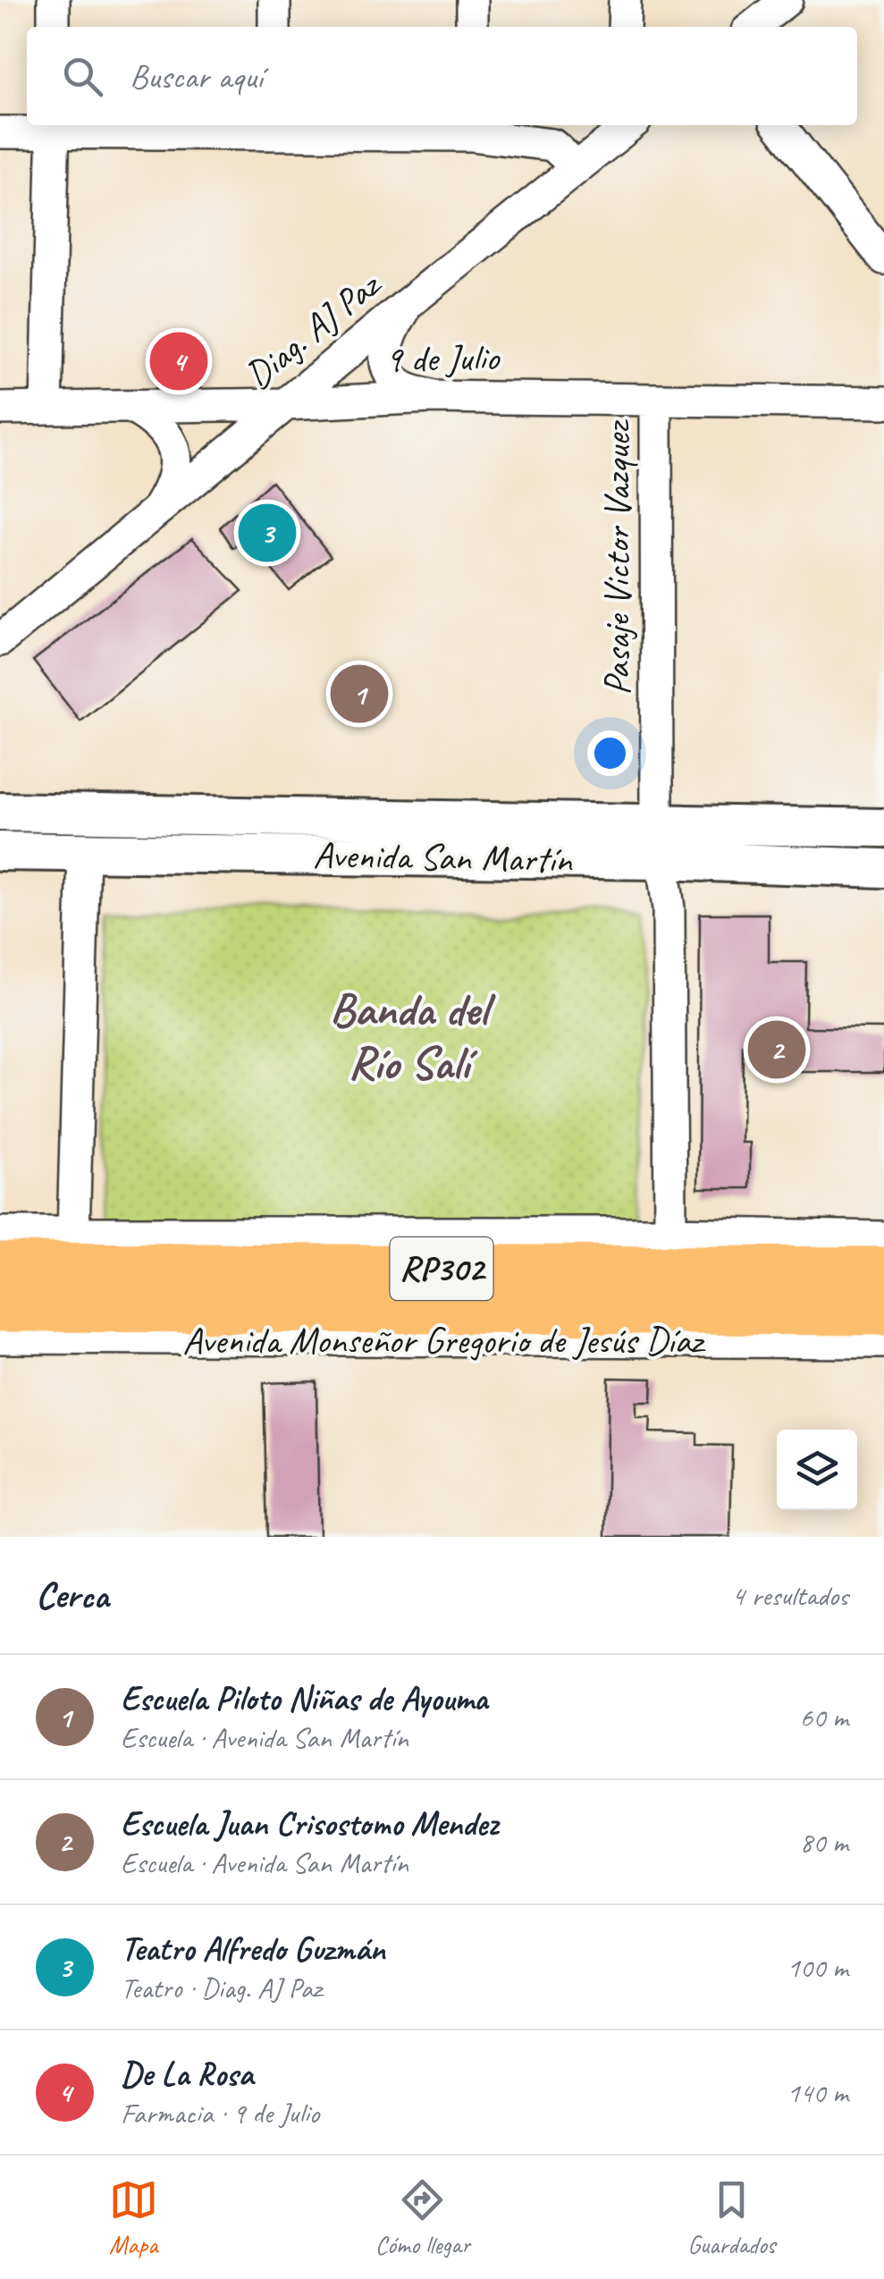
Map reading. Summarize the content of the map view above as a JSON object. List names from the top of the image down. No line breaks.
{"streets":{"main road":["RP302","Avenida Monseñor Gregorio de Jesús Díaz"],"street":["Diag. AJ Paz","9 de Julio","Pasaje Victor Vazquez","Avenida San Martín"]},"crossings":[["Diag. AJ Paz","9 de Julio"],["9 de Julio","Pasaje Victor Vazquez"],["Pasaje Victor Vazquez","Avenida San Martín"]],"districts":["Banda del Río Salí"],"page":{"search":"Buscar aquí","pins":["4","3","1","2"],"heading":["Cerca","4 resultados"],"list":[{"mark":"1","name":"Escuela Piloto Niñas de Ayouma","note":"Escuela · Avenida San Martín","value":"60 m"},{"mark":"2","name":"Escuela Juan Crisostomo Mendez","note":"Escuela · Avenida San Martín","value":"80 m"},{"mark":"3","name":"Teatro Alfredo Guzmán","note":"Teatro · Diag. AJ Paz","value":"100 m"},{"mark":"4","name":"De La Rosa","note":"Farmacia · 9 de Julio","value":"140 m"}],"nav":["Mapa","Cómo llegar","Guardados"]}}
